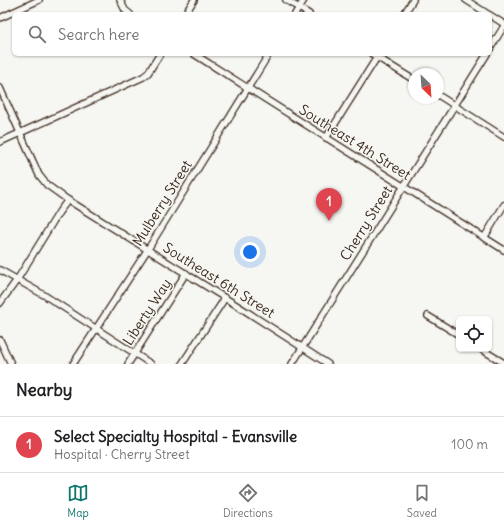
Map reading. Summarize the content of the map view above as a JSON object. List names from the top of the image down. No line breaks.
{"streets":{"street":["Southeast 4th Street","Mulberry Street","Cherry Street","Southeast 6th Street","Liberty Way"]},"crossings":[["Southeast 4th Street","Mulberry Street"],["Southeast 4th Street","Cherry Street"],["Mulberry Street","Southeast 6th Street"],["Cherry Street","Southeast 6th Street"],["Southeast 6th Street","Liberty Way"]],"north":"bottom right","page":{"search":"Search here","pins":"1","heading":"Nearby","list":[{"mark":"1","name":"Select Specialty Hospital - Evansville","note":"Hospital · Cherry Street","value":"100 m"}],"nav":["Map","Directions","Saved"]}}
